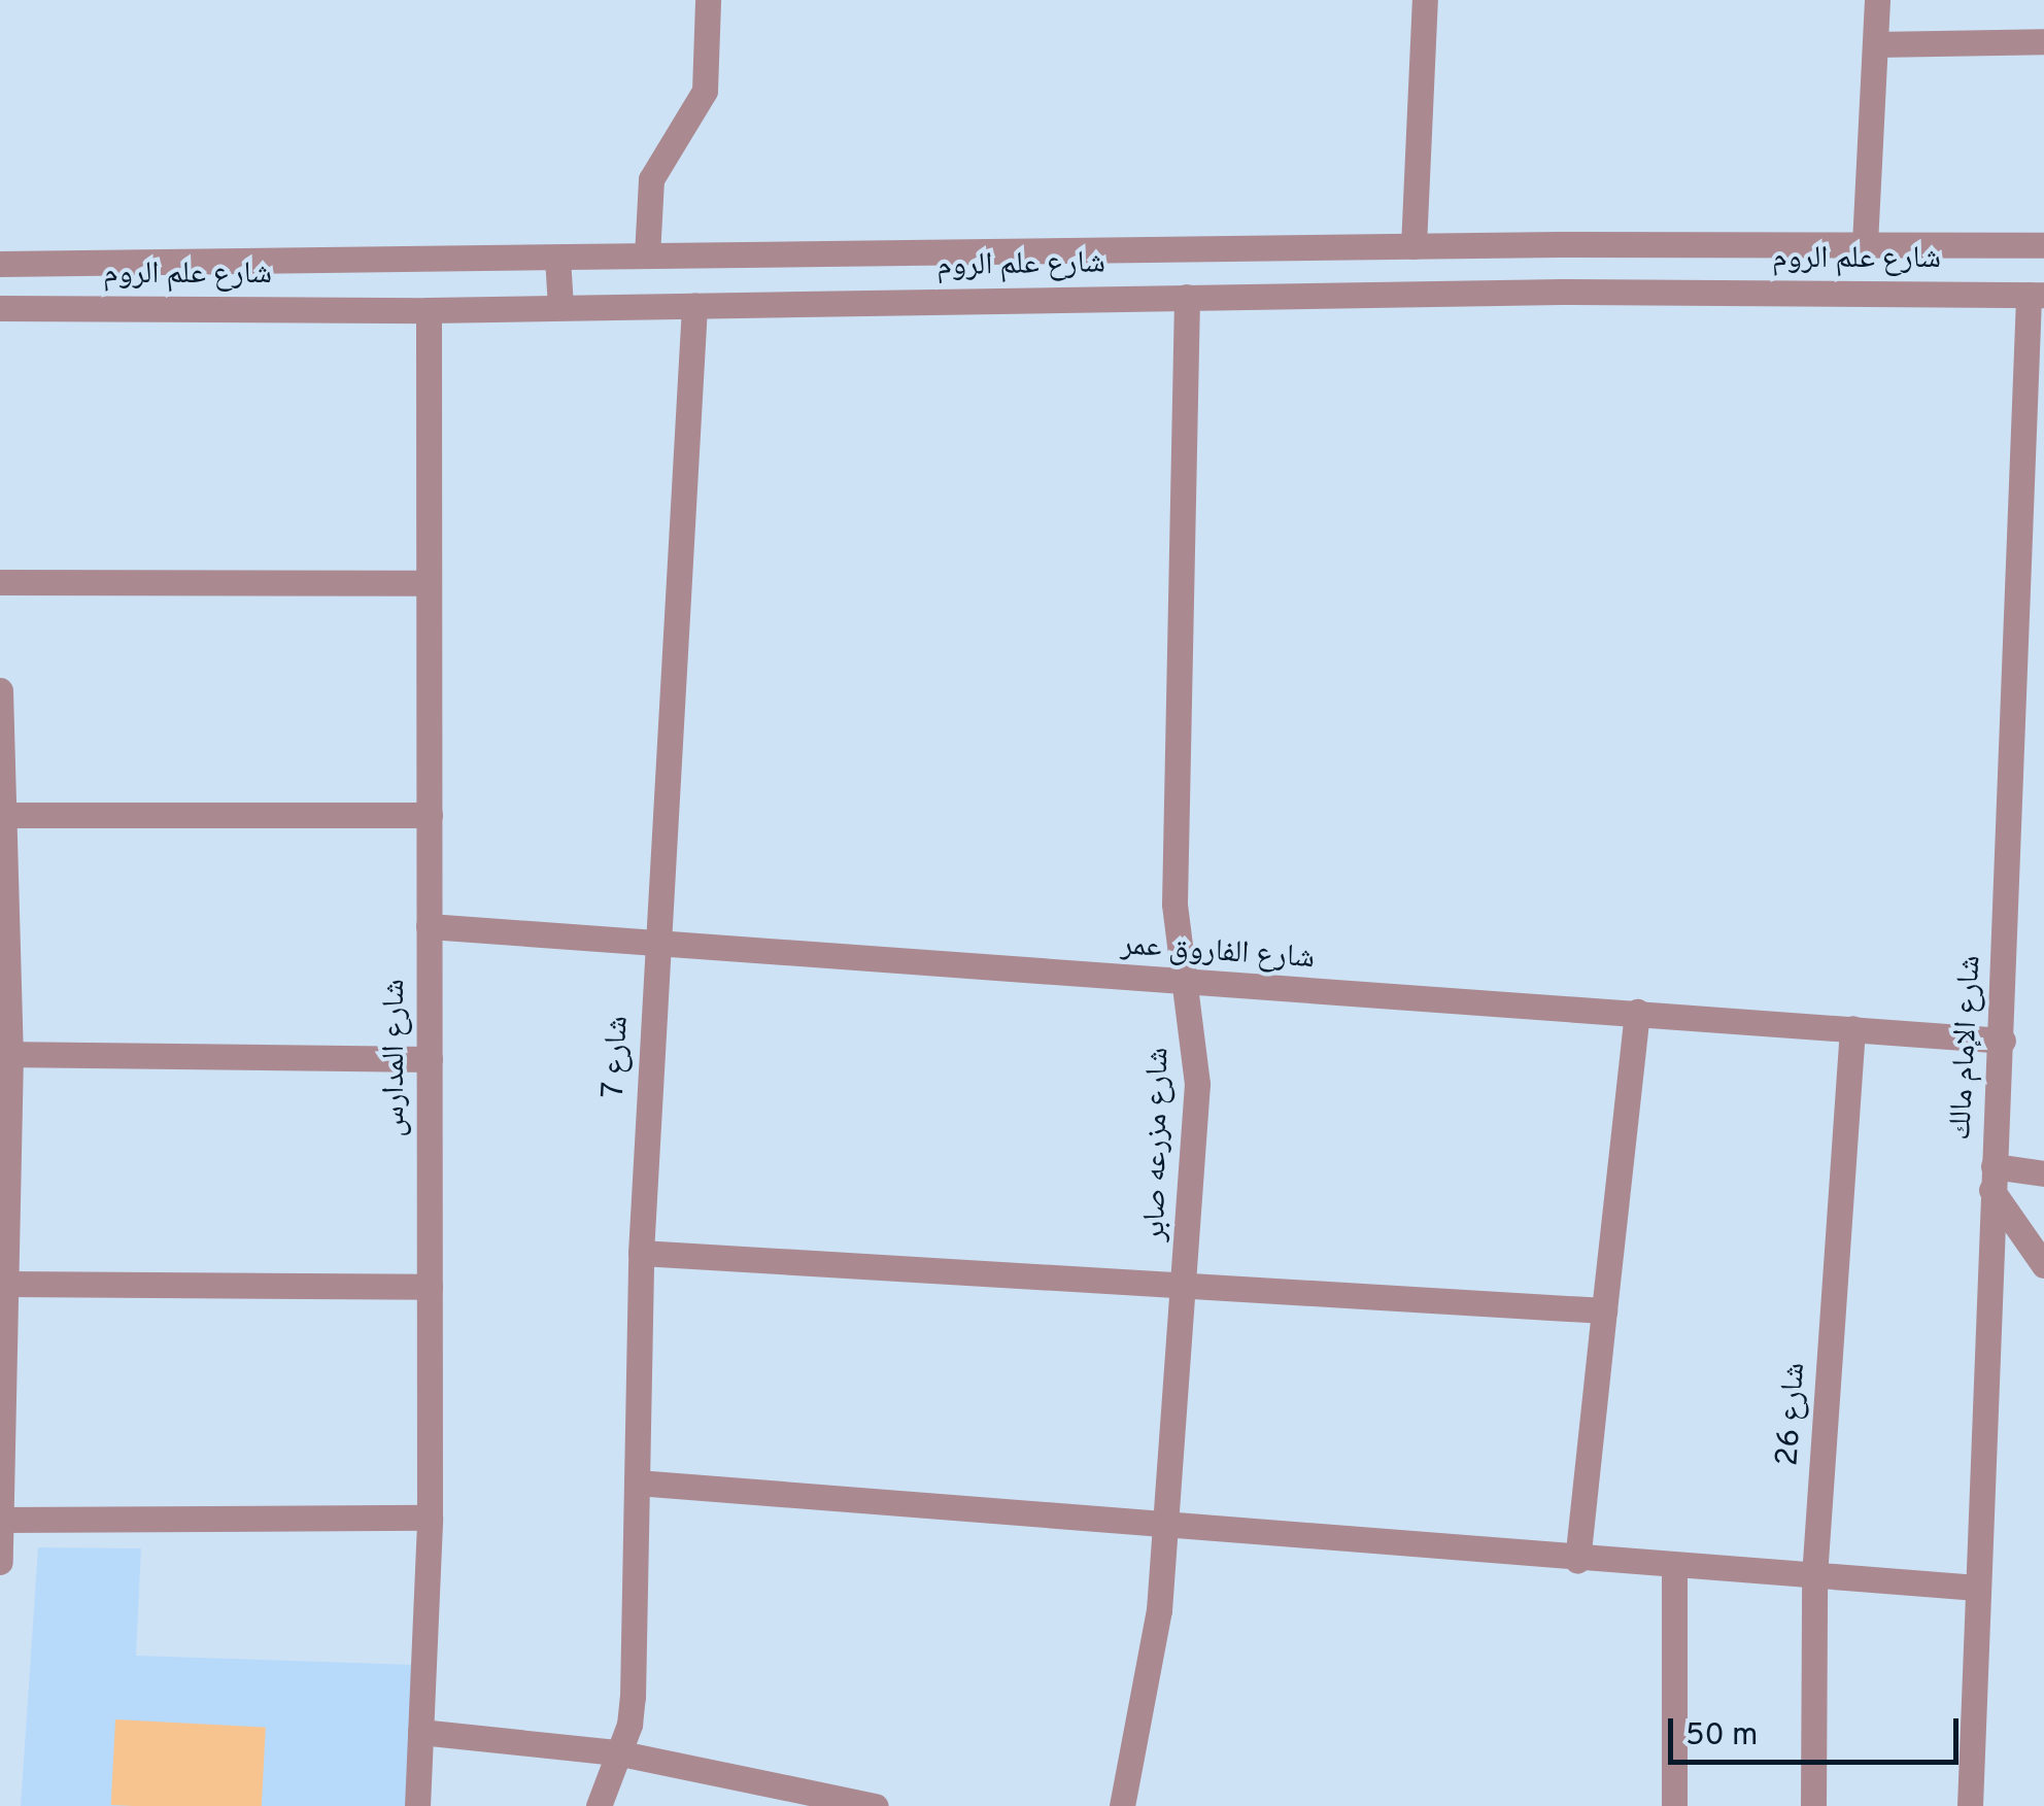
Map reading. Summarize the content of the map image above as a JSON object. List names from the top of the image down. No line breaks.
{"streets":{"street":["شارع علم الروم","شارع الفاروق عمر","شارع الإمام مالك","شارع 7","شارع المدارس","شارع مزرعه صابر","شارع 26"]},"crossings":[["شارع علم الروم","شارع الإمام مالك"],["شارع علم الروم","شارع 7"],["شارع علم الروم","شارع المدارس"],["شارع علم الروم","شارع مزرعه صابر"],["شارع الفاروق عمر","شارع الإمام مالك"],["شارع الفاروق عمر","شارع 7"],["شارع الفاروق عمر","شارع المدارس"],["شارع الفاروق عمر","شارع مزرعه صابر"],["شارع الفاروق عمر","شارع 26"]],"scale_bar":"50 m"}
